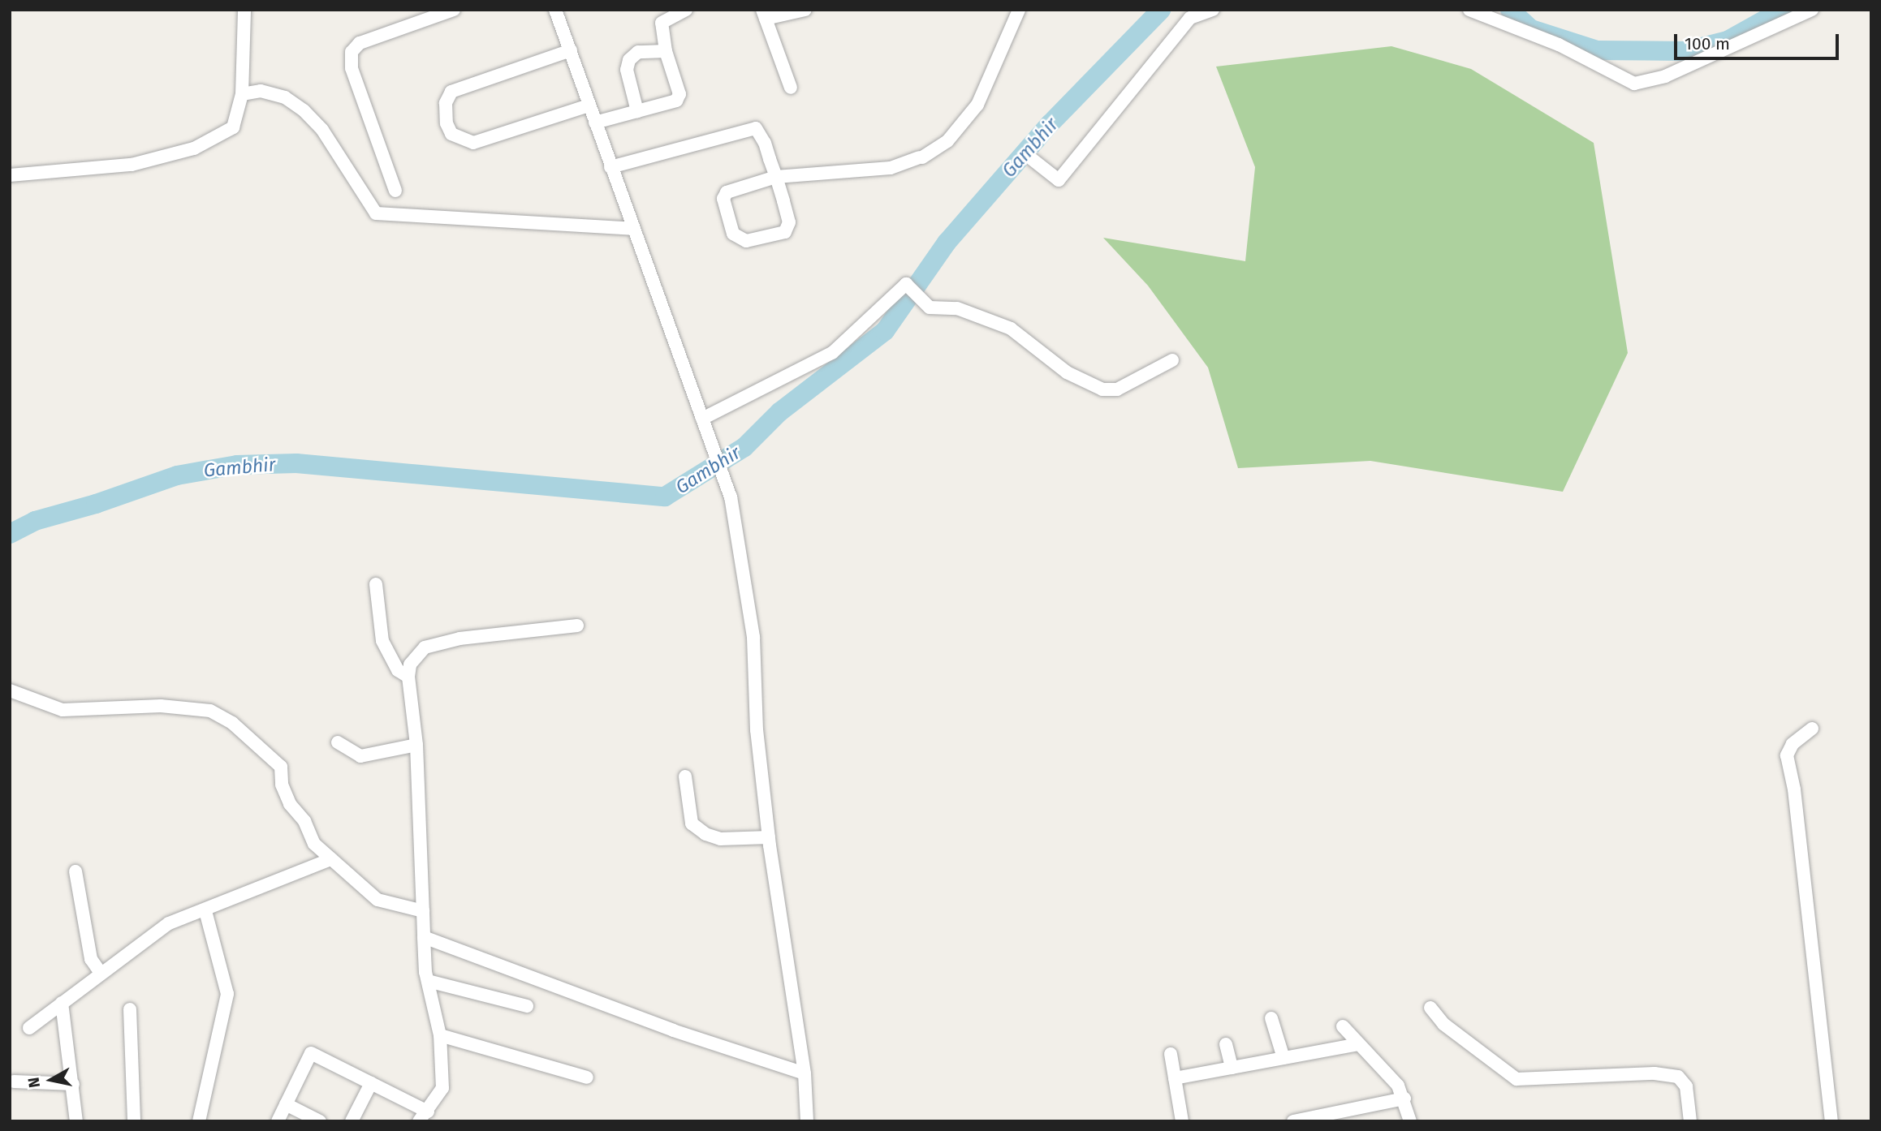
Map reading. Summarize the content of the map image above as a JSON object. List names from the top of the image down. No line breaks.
{"water":["Gambhir"],"scale_bar":"100 m","north":"left"}
